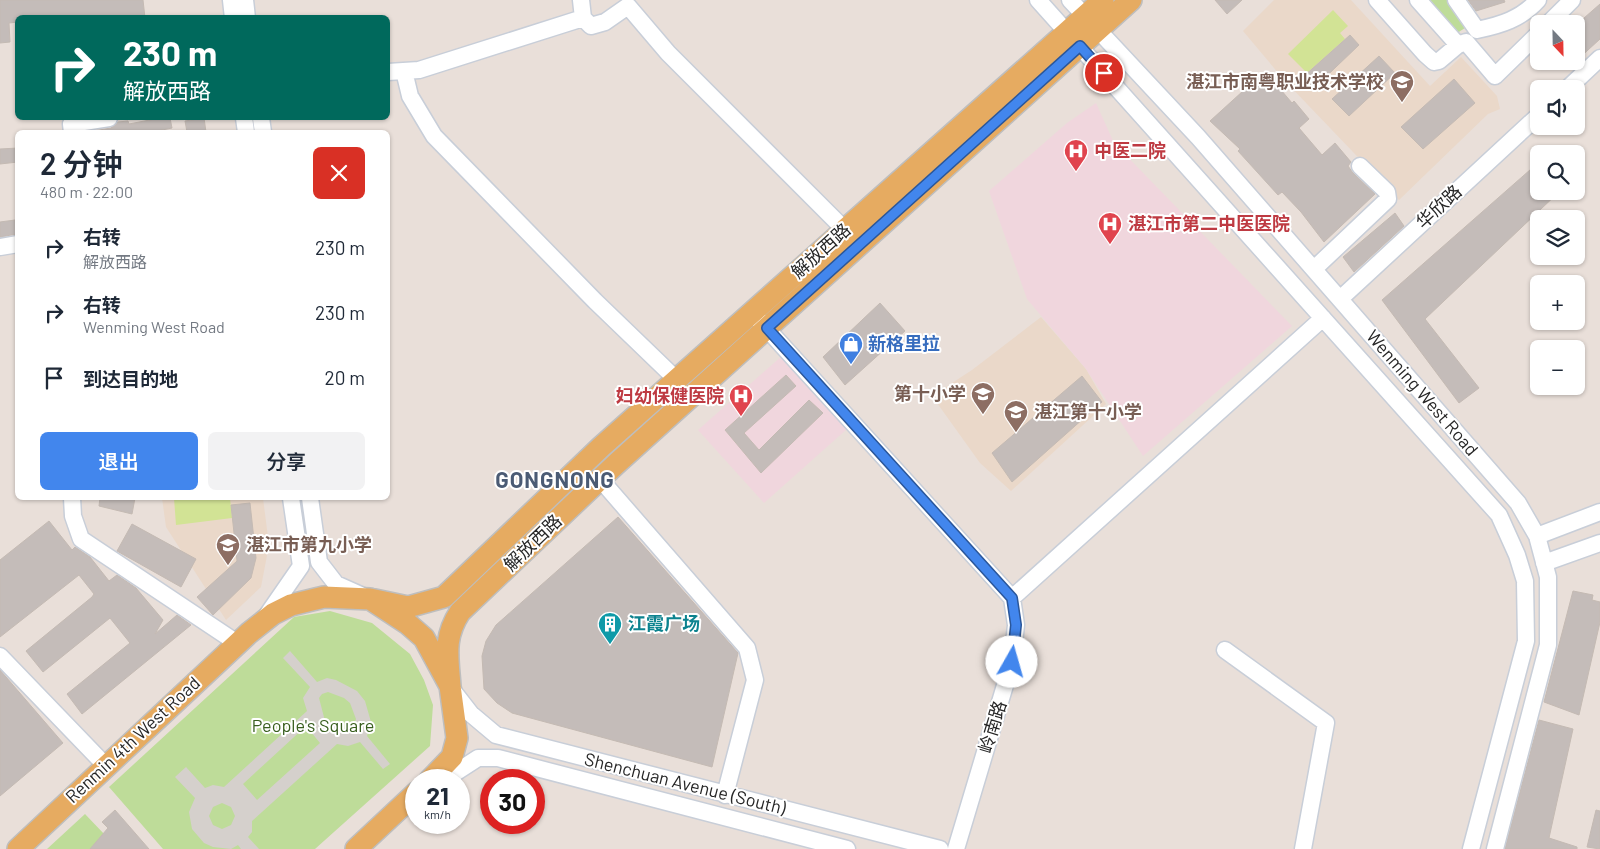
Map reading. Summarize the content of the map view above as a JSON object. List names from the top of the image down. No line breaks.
{"streets":{"main road":["解放西路","Renmin 4th West Road"],"street":["华欣路","Wenming West Road","岭南路","Shenchuan Avenue (South)"]},"crossings":[["华欣路","Wenming West Road"],["解放西路","Wenming West Road"],["解放西路","Renmin 4th West Road"],["解放西路","Shenchuan Avenue (South)"]],"districts":["GONGNONG"],"parks":["People's Square"],"places":{"school or university":["湛江市南粤职业技术学校","第十小学","湛江第十小学","湛江市第九小学"],"hospital":["中医二院","湛江市第二中医医院","妇幼保健医院"],"shop":["新格里拉"],"building":["江霞广场"]},"north":"bottom","page":{"map_buttons":["+","−"],"turn":["230 m","解放西路"],"heading":["2 分钟","480 m · 22:00"],"list":[{"name":"右转","note":"解放西路","value":"230 m"},{"name":"右转","note":"Wenming West Road","value":"230 m"},{"name":"到达目的地","value":"20 m"}],"buttons":["退出","分享"],"speed":"21 km/h","limit":"30"}}
